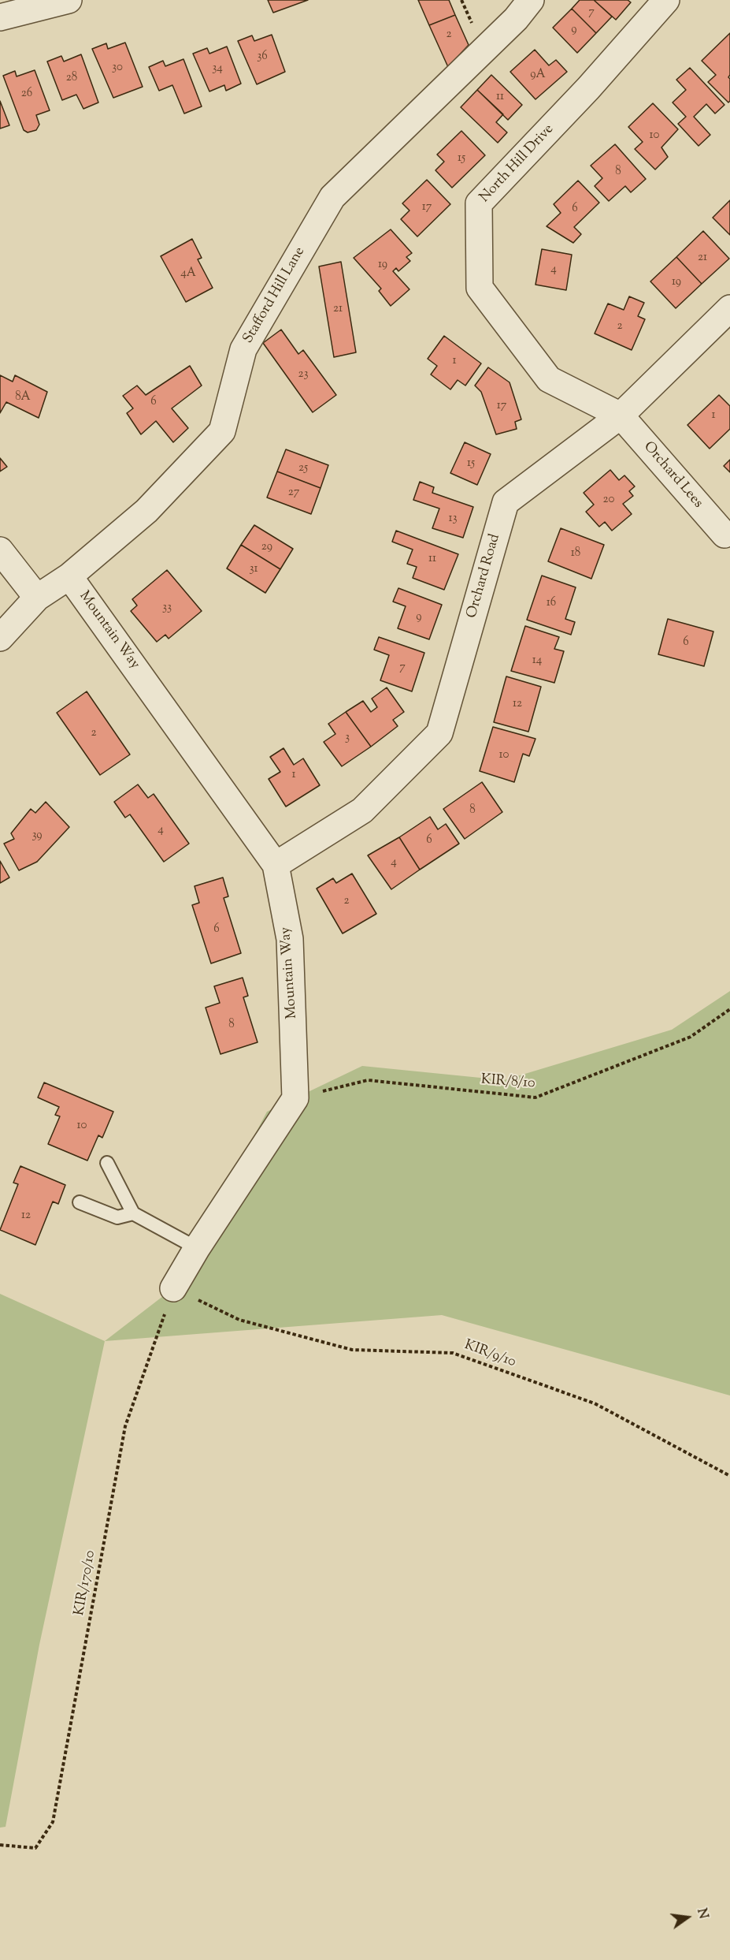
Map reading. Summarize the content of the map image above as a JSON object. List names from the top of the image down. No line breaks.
{"streets":{"street":["North Hill Drive","Stafford Hill Lane","Orchard Lees","Orchard Road","Mountain Way"],"path":["KIR/8/10","KIR/9/10","KIR/170/10"]},"crossings":[["North Hill Drive","Orchard Lees"],["North Hill Drive","Orchard Road"],["Stafford Hill Lane","Mountain Way"],["Orchard Lees","Orchard Road"],["Orchard Road","Mountain Way"],["Mountain Way","KIR/8/10"],["KIR/9/10","KIR/170/10"]],"house_numbers":["7","9","2","36","30","34","9A","28","26","11","10","15","8","17","6","21","19","4","4A","19","21","2","1","23","8A","6","17","1","15","25","27","20","13","29","18","11","31","16","33","9","6","14","7","12","2","3","10","1","8","4","39","6","4","2","6","8","10","12"],"north":"right"}
